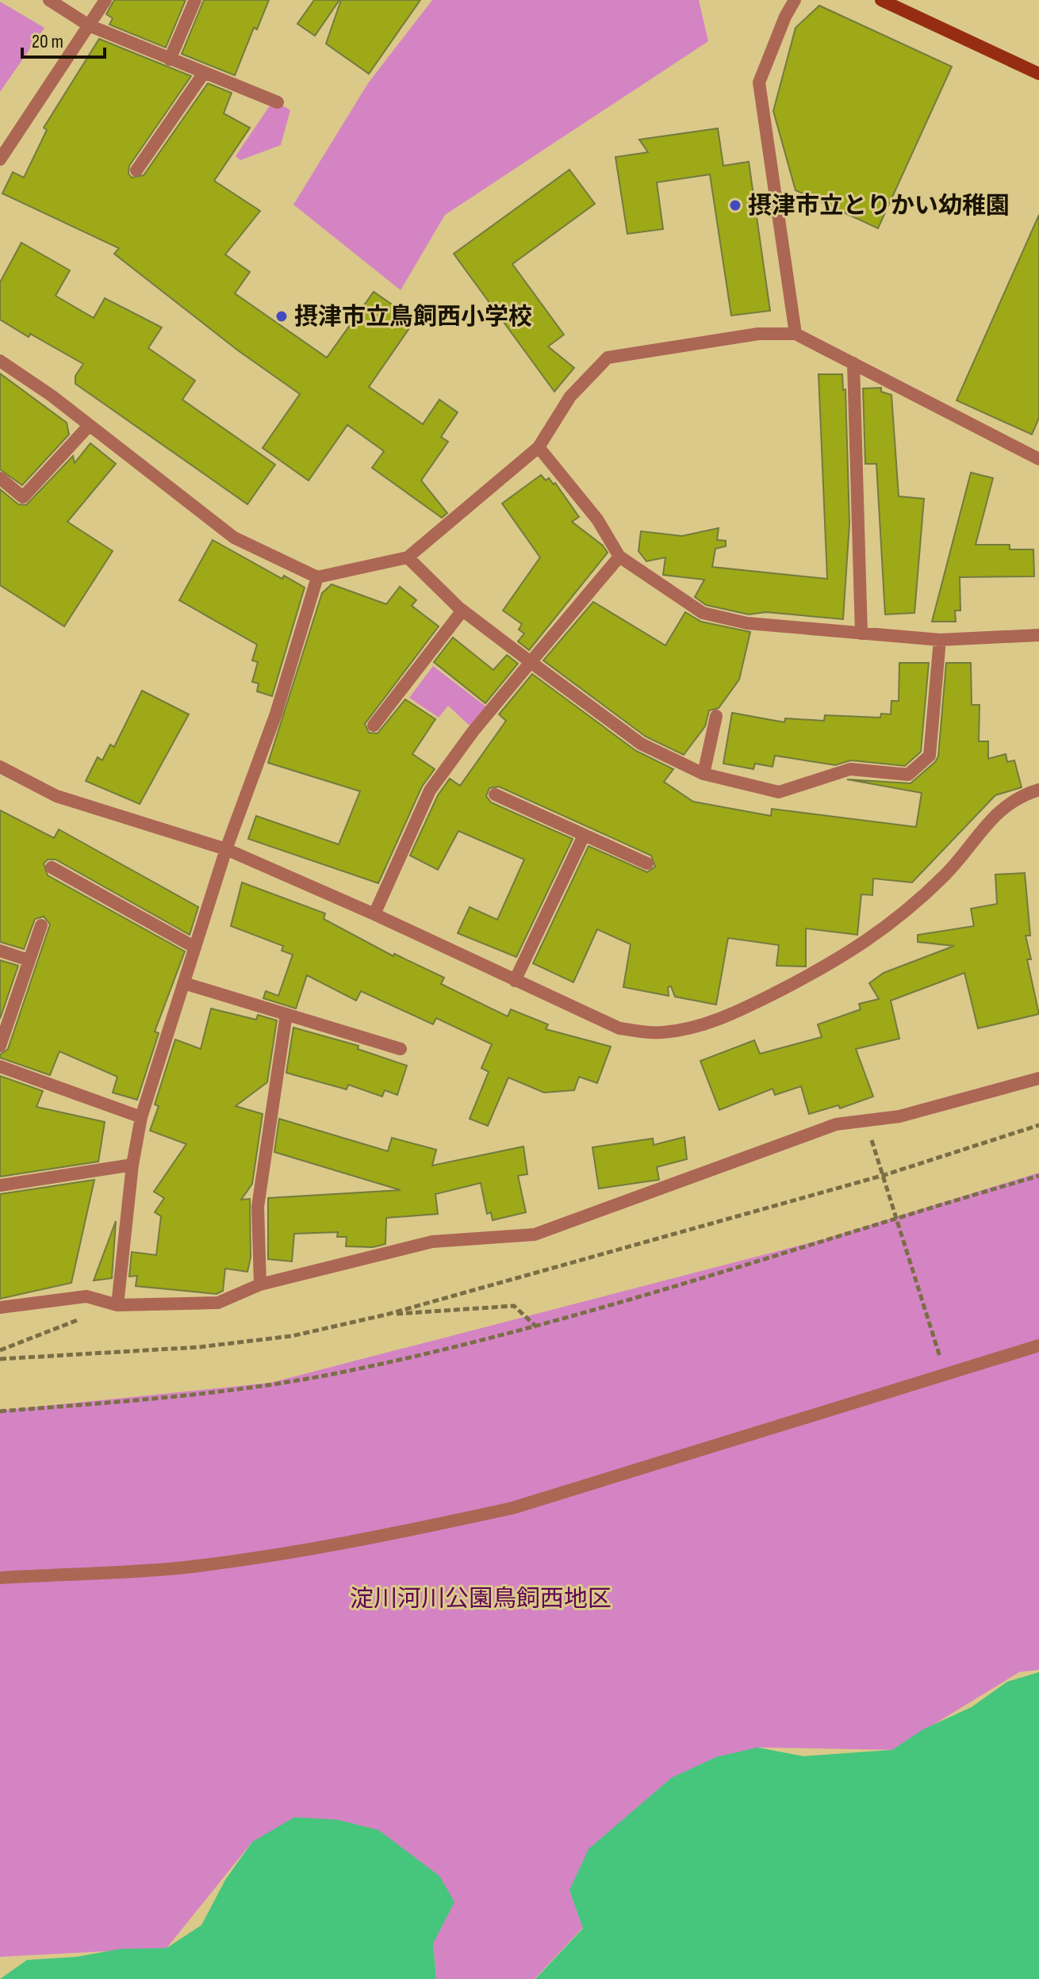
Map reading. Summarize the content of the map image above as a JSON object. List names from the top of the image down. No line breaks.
{"parks":["淀川河川公園鳥飼西地区"],"places":["摂津市立とりかい幼稚園","摂津市立鳥飼西小学校"],"scale_bar":"20 m"}
